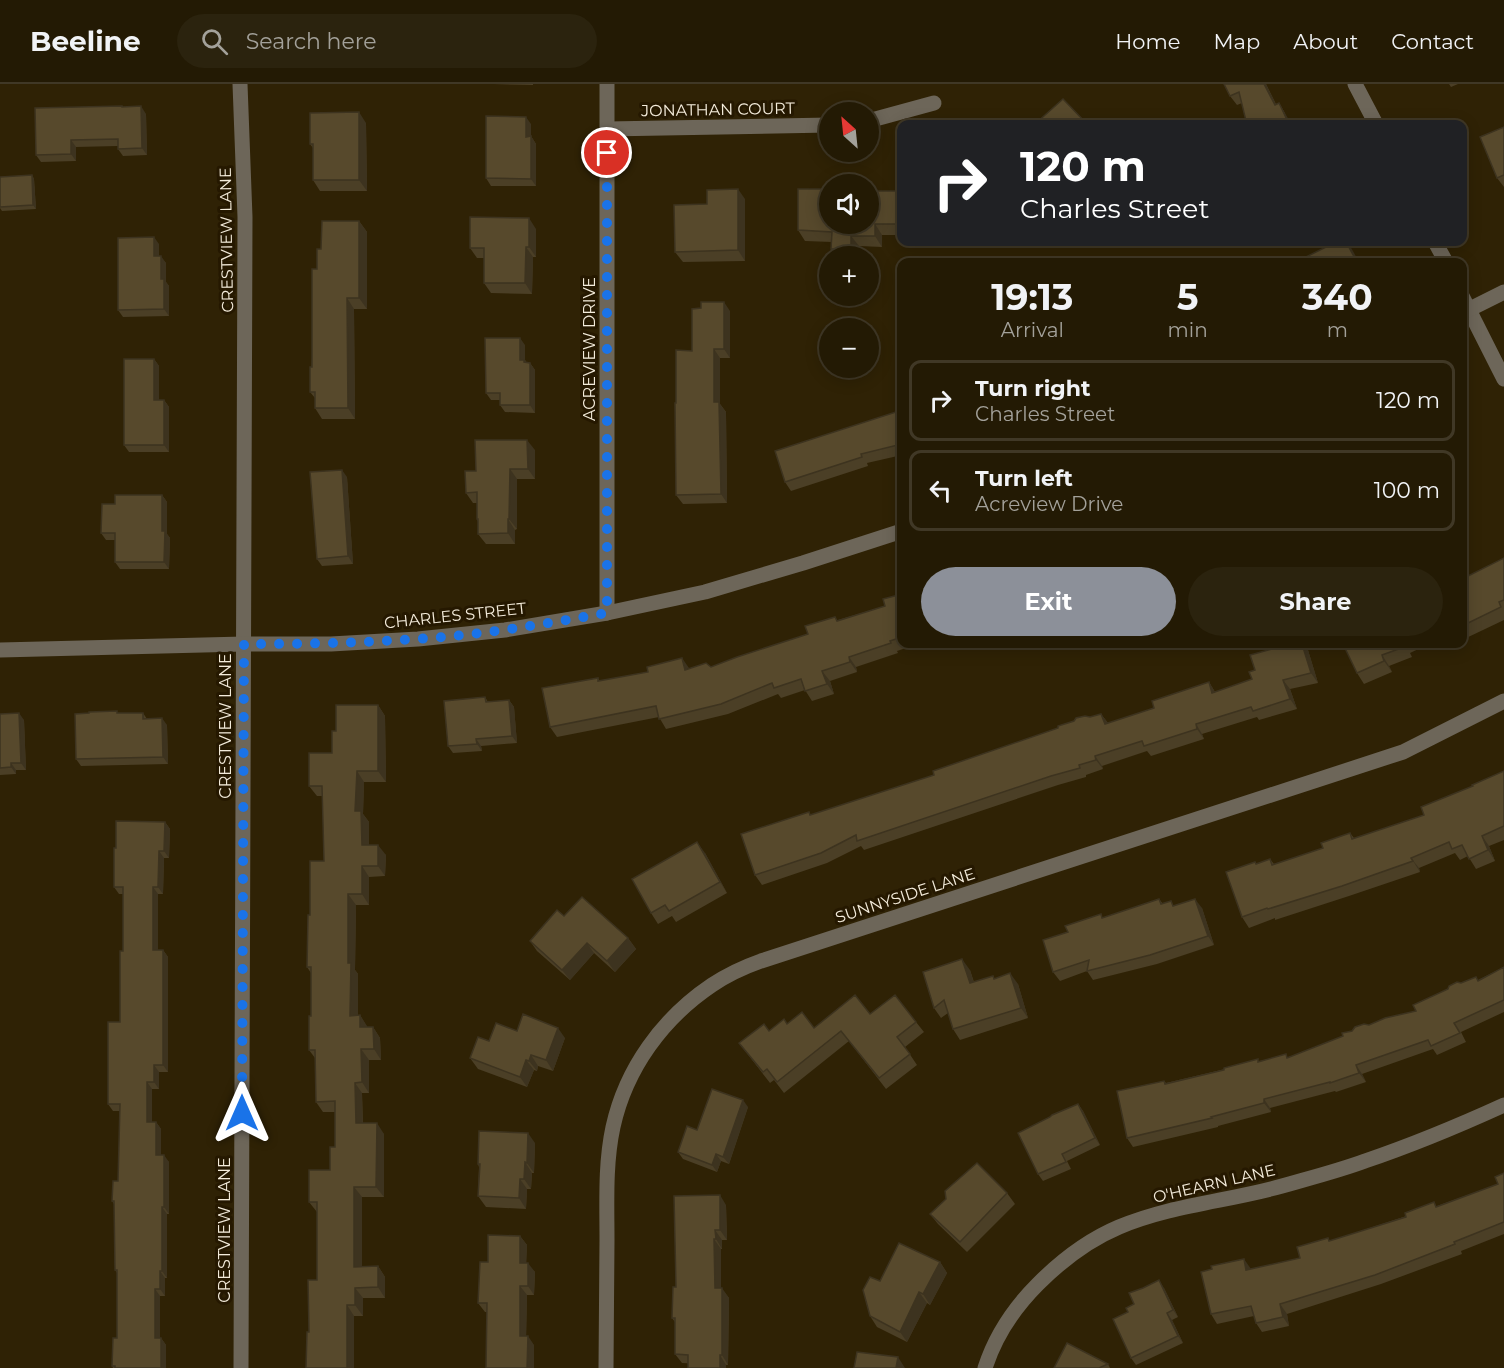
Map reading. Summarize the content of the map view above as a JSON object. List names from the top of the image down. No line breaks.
{"streets":{"street":["JONATHAN COURT","CRESTVIEW LANE","ACREVIEW DRIVE","CHARLES STREET","SUNNYSIDE LANE","O'HEARN LANE"]},"crossings":[["JONATHAN COURT","ACREVIEW DRIVE"],["CRESTVIEW LANE","CHARLES STREET"],["ACREVIEW DRIVE","CHARLES STREET"]],"north":"top left","page":{"header":"Beeline","search":"Search here","nav":["Home","Map","About","Contact"],"map_buttons":["+","−"],"turn":["120 m","Charles Street"],"eta":["19:13","Arrival","5","min","340","m"],"list":[{"name":"Turn right","note":"Charles Street","value":"120 m"},{"name":"Turn left","note":"Acreview Drive","value":"100 m"}],"buttons":["Exit","Share"]}}
